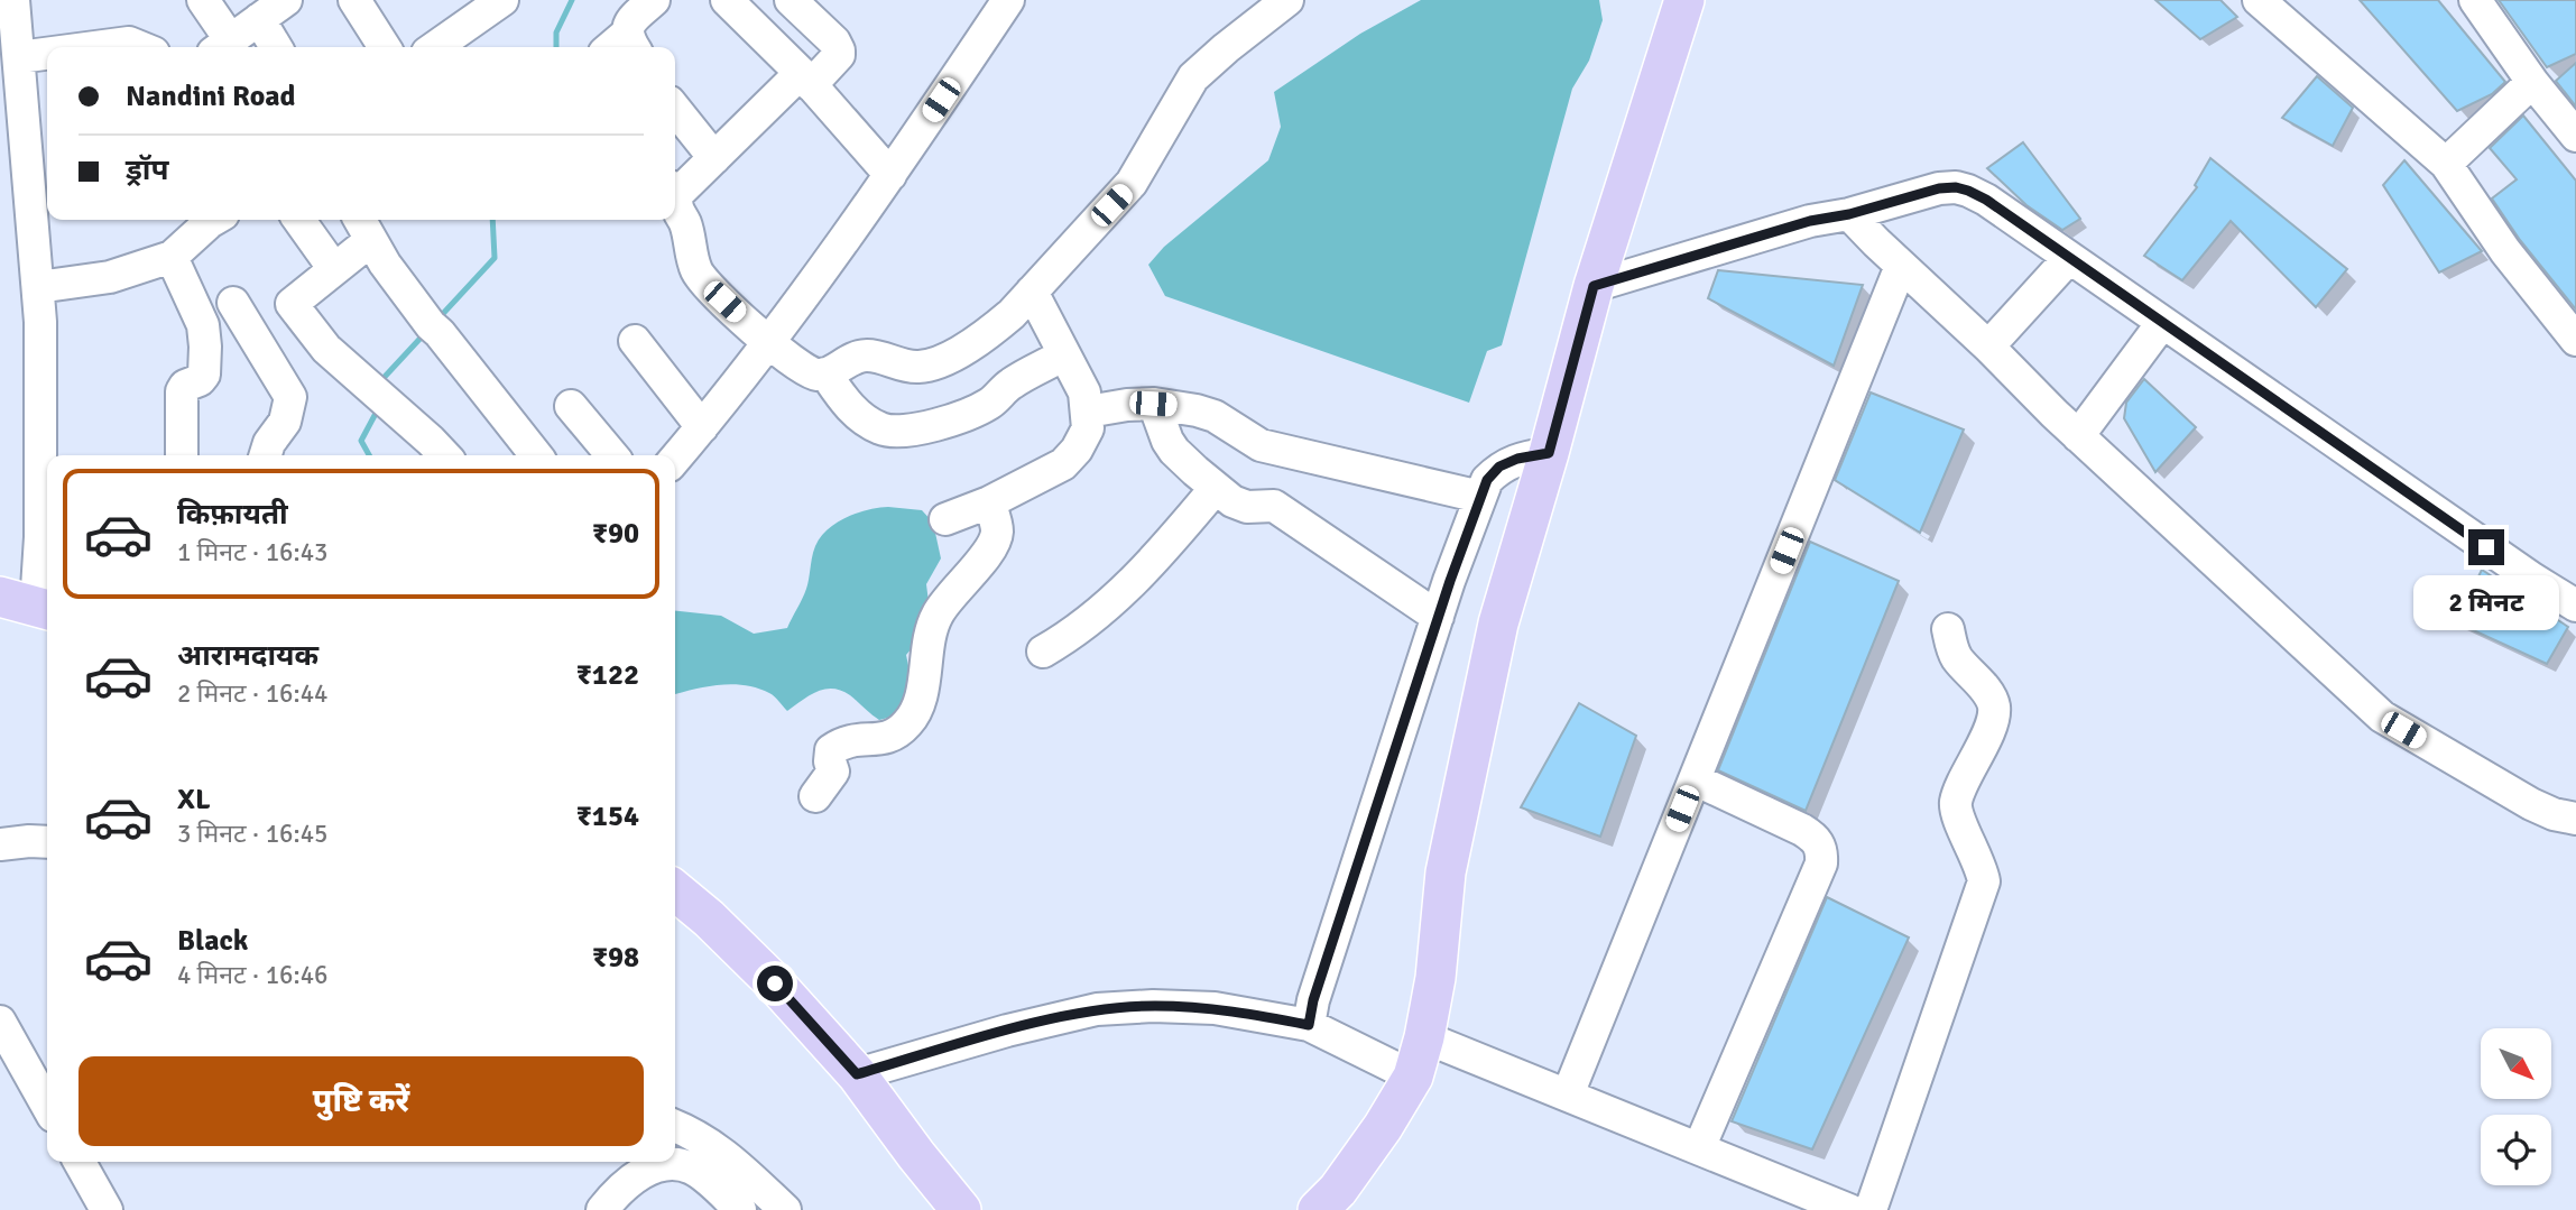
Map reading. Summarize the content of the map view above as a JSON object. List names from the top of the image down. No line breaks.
{"north":"bottom right","page":{"banner":["Nandini Road","ड्रॉप"],"list":[{"name":"किफ़ायती","note":"1 मिनट · 16:43","value":"₹90"},{"name":"आरामदायक","note":"2 मिनट · 16:44","value":"₹122"},{"name":"XL","note":"3 मिनट · 16:45","value":"₹154"},{"name":"Black","note":"4 मिनट · 16:46","value":"₹98"}],"bubble":"2 मिनट","buttons":"पुष्टि करें"}}
